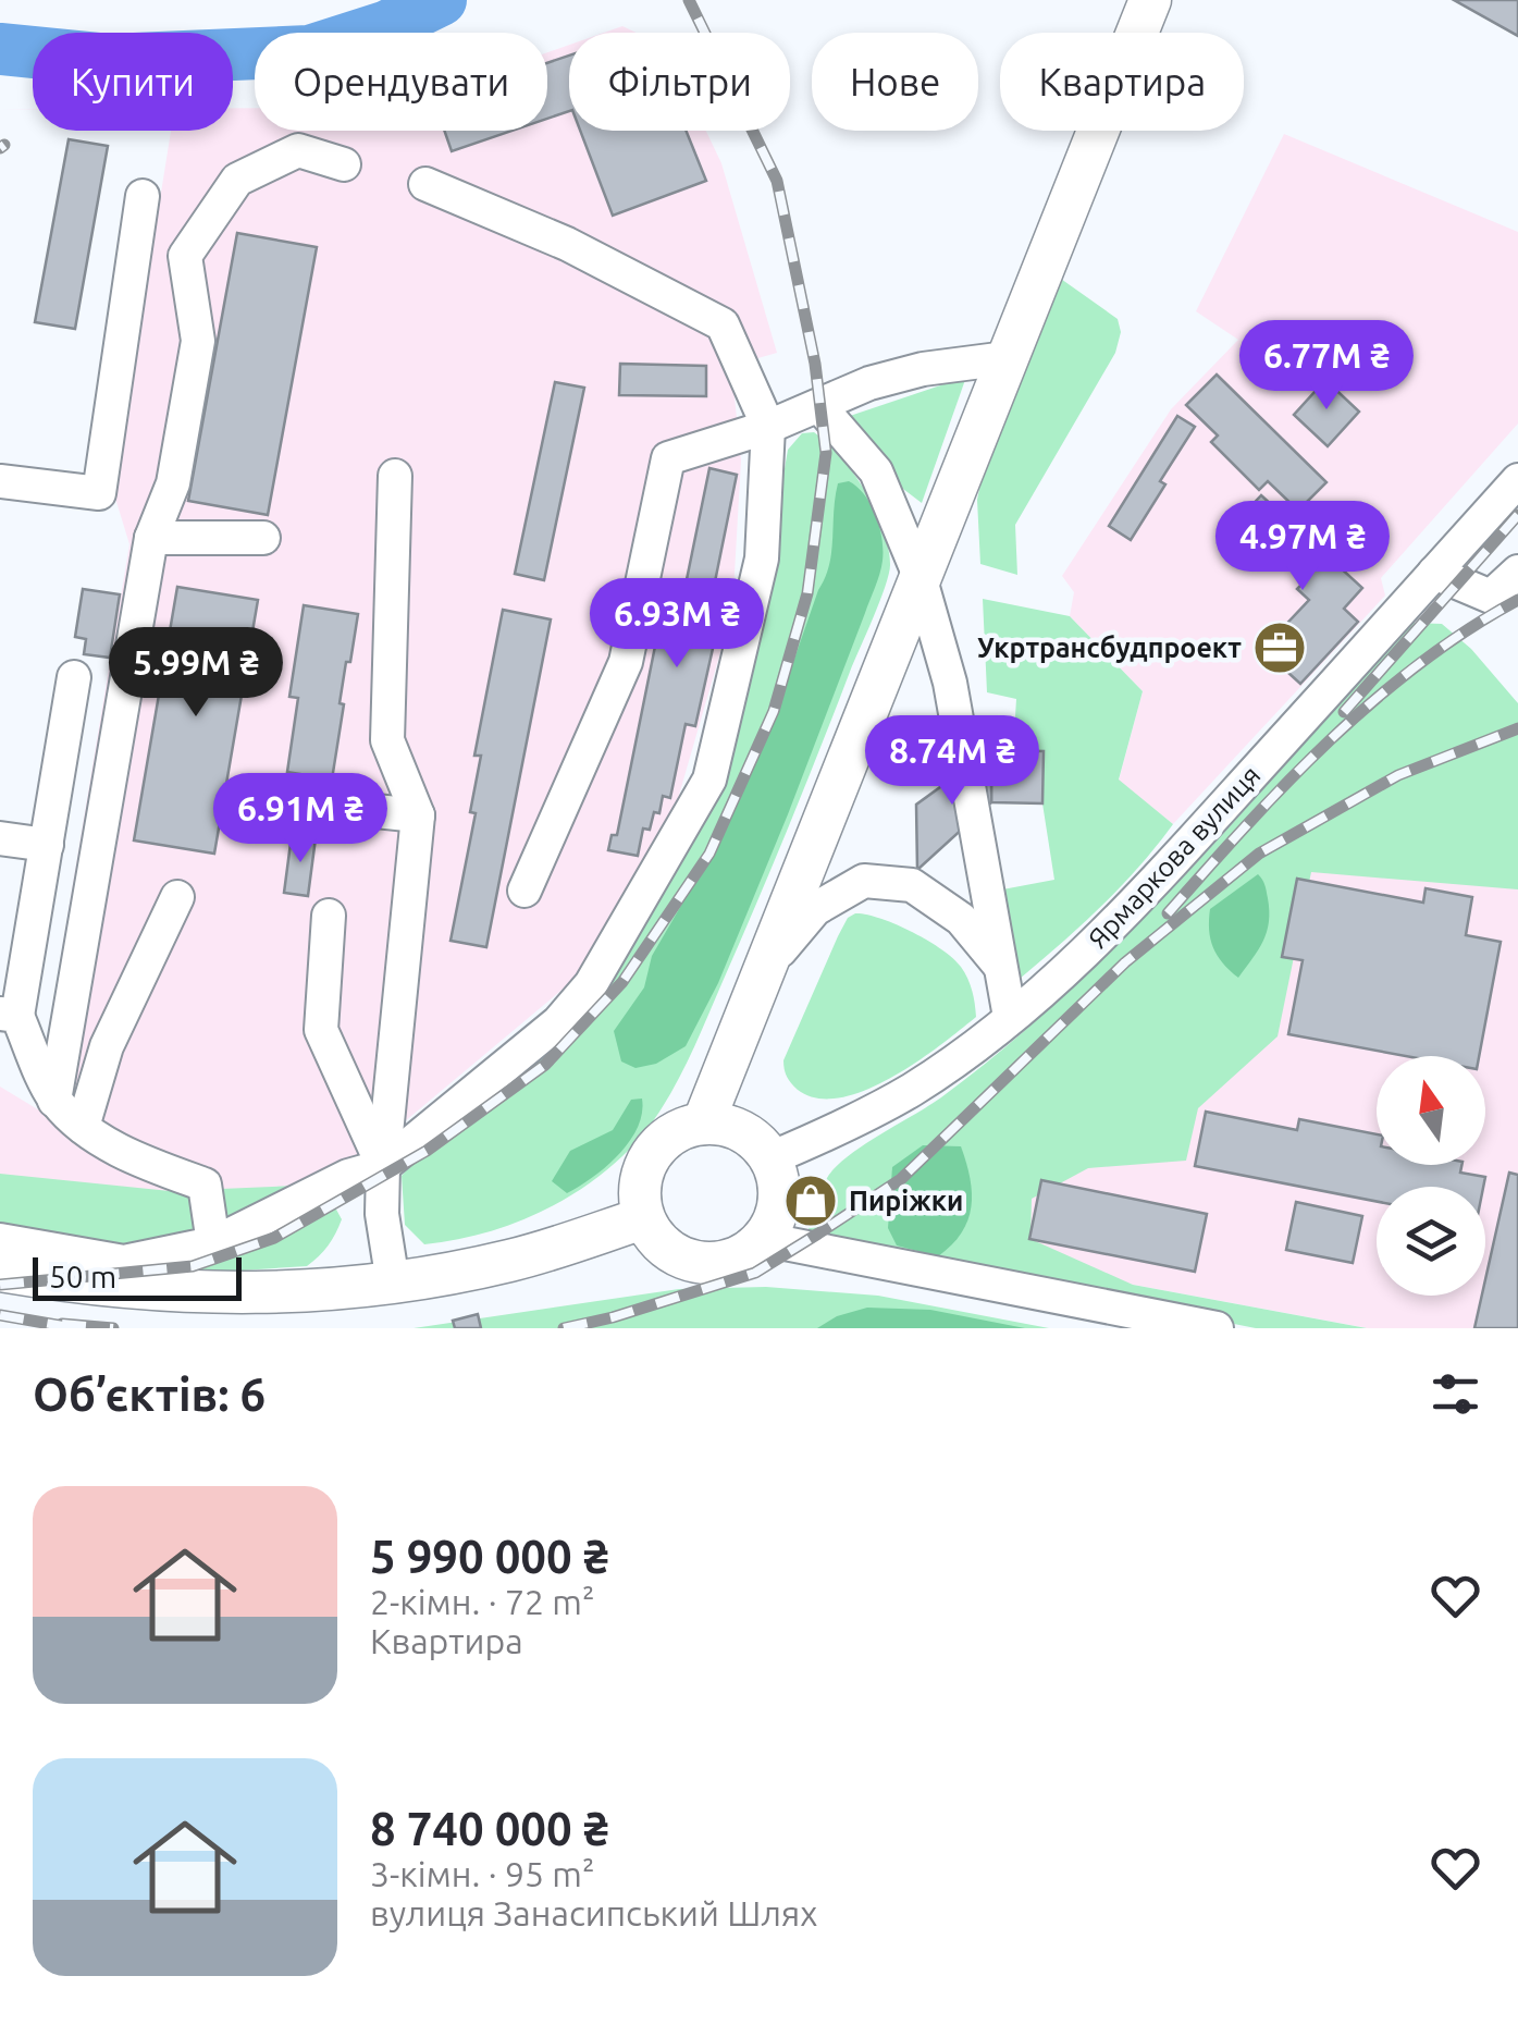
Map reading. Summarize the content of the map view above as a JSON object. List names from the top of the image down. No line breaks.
{"streets":{"street":["Ярмаркова вулиця"]},"places":{"office":["Укртрансбудпроект"],"shop":["Пиріжки"]},"scale_bar":"50 m","north":"top","page":{"chip":["Купити","Орендувати","Фільтри","Нове","Квартира"],"price":["6.77M ₴","4.97M ₴","6.93M ₴","5.99M ₴","8.74M ₴","6.91M ₴"],"scale":"50 m","heading":"Об’єктів: 6","list":[{"name":"5 990 000 ₴","note":"2-кімн. · 72 m² · Квартира"},{"name":"8 740 000 ₴","note":"3-кімн. · 95 m² · вулиця Занасипський Шлях"}]}}
